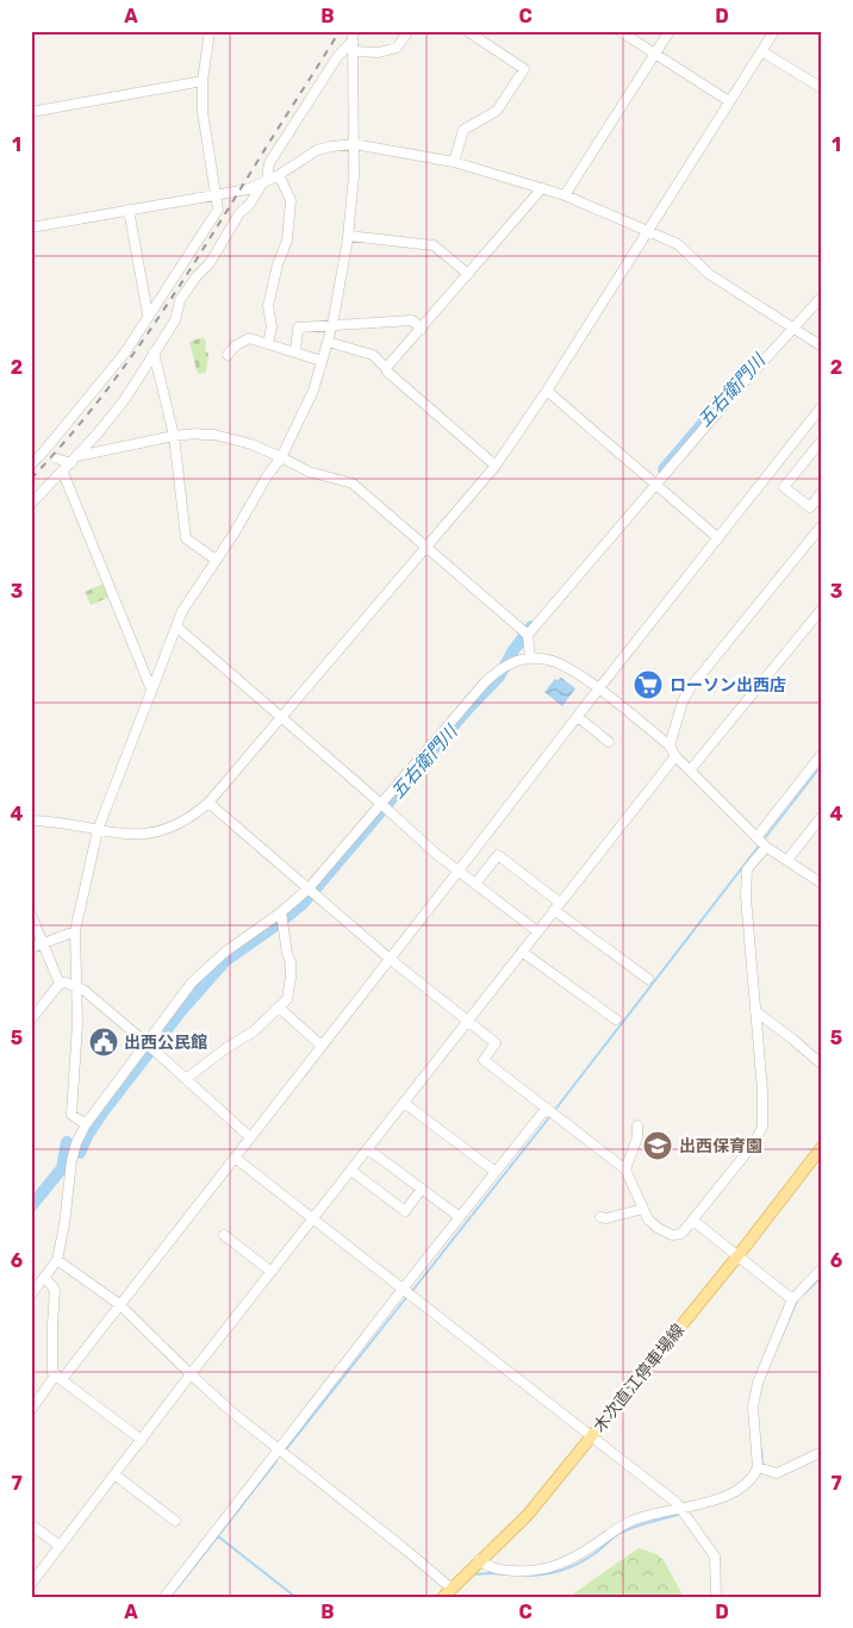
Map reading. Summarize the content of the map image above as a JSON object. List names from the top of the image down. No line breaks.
{"streets":{"main road":["木次直江停車場線"]},"water":["五右衛門川"],"places":{"supermarket":["ローソン出西店"],"public building":["出西公民館"],"school or university":["出西保育園"]},"grid":{"columns":["A","B","C","D"],"rows":["1","2","3","4","5","6","7"]}}
